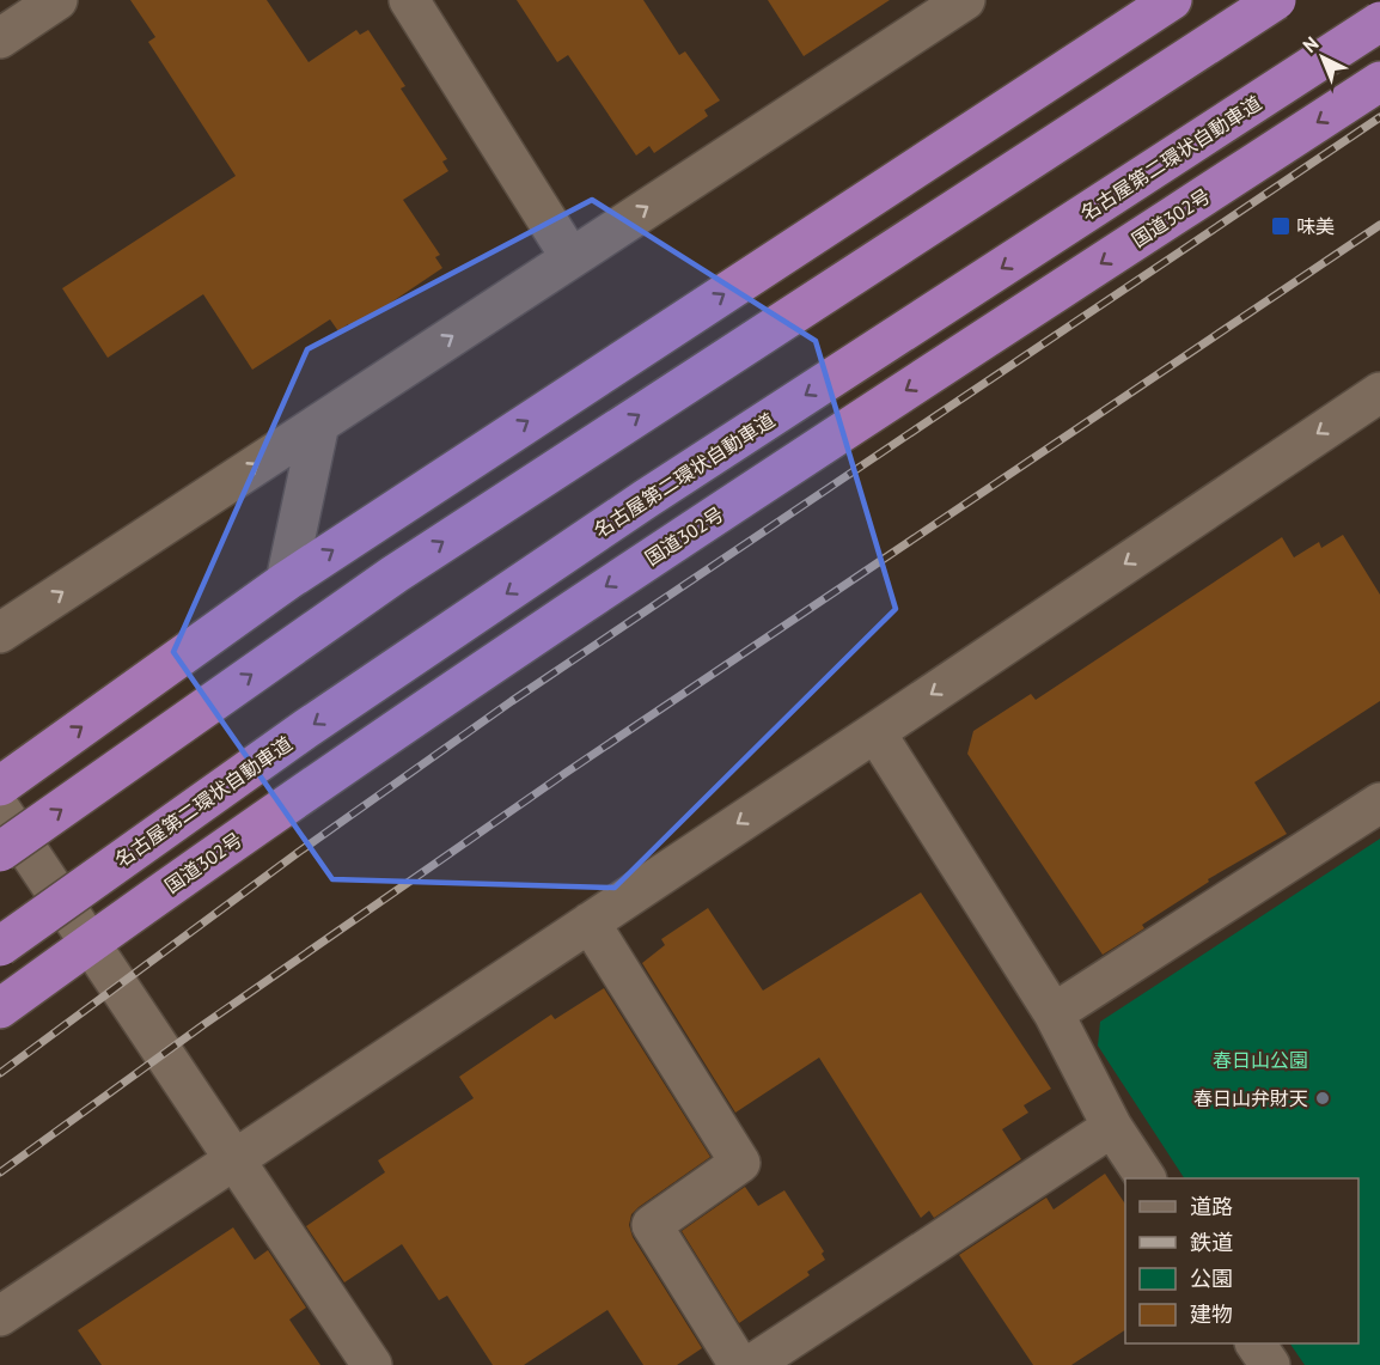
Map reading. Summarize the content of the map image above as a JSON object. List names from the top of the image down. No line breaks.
{"streets":{"highway":["名古屋第二環状自動車道","国道302号"]},"parks":["春日山公園"],"places":{"transit":["味美"],"other":["春日山弁財天"]},"legend":["道路","鉄道","公園","建物"],"north":"top left"}
